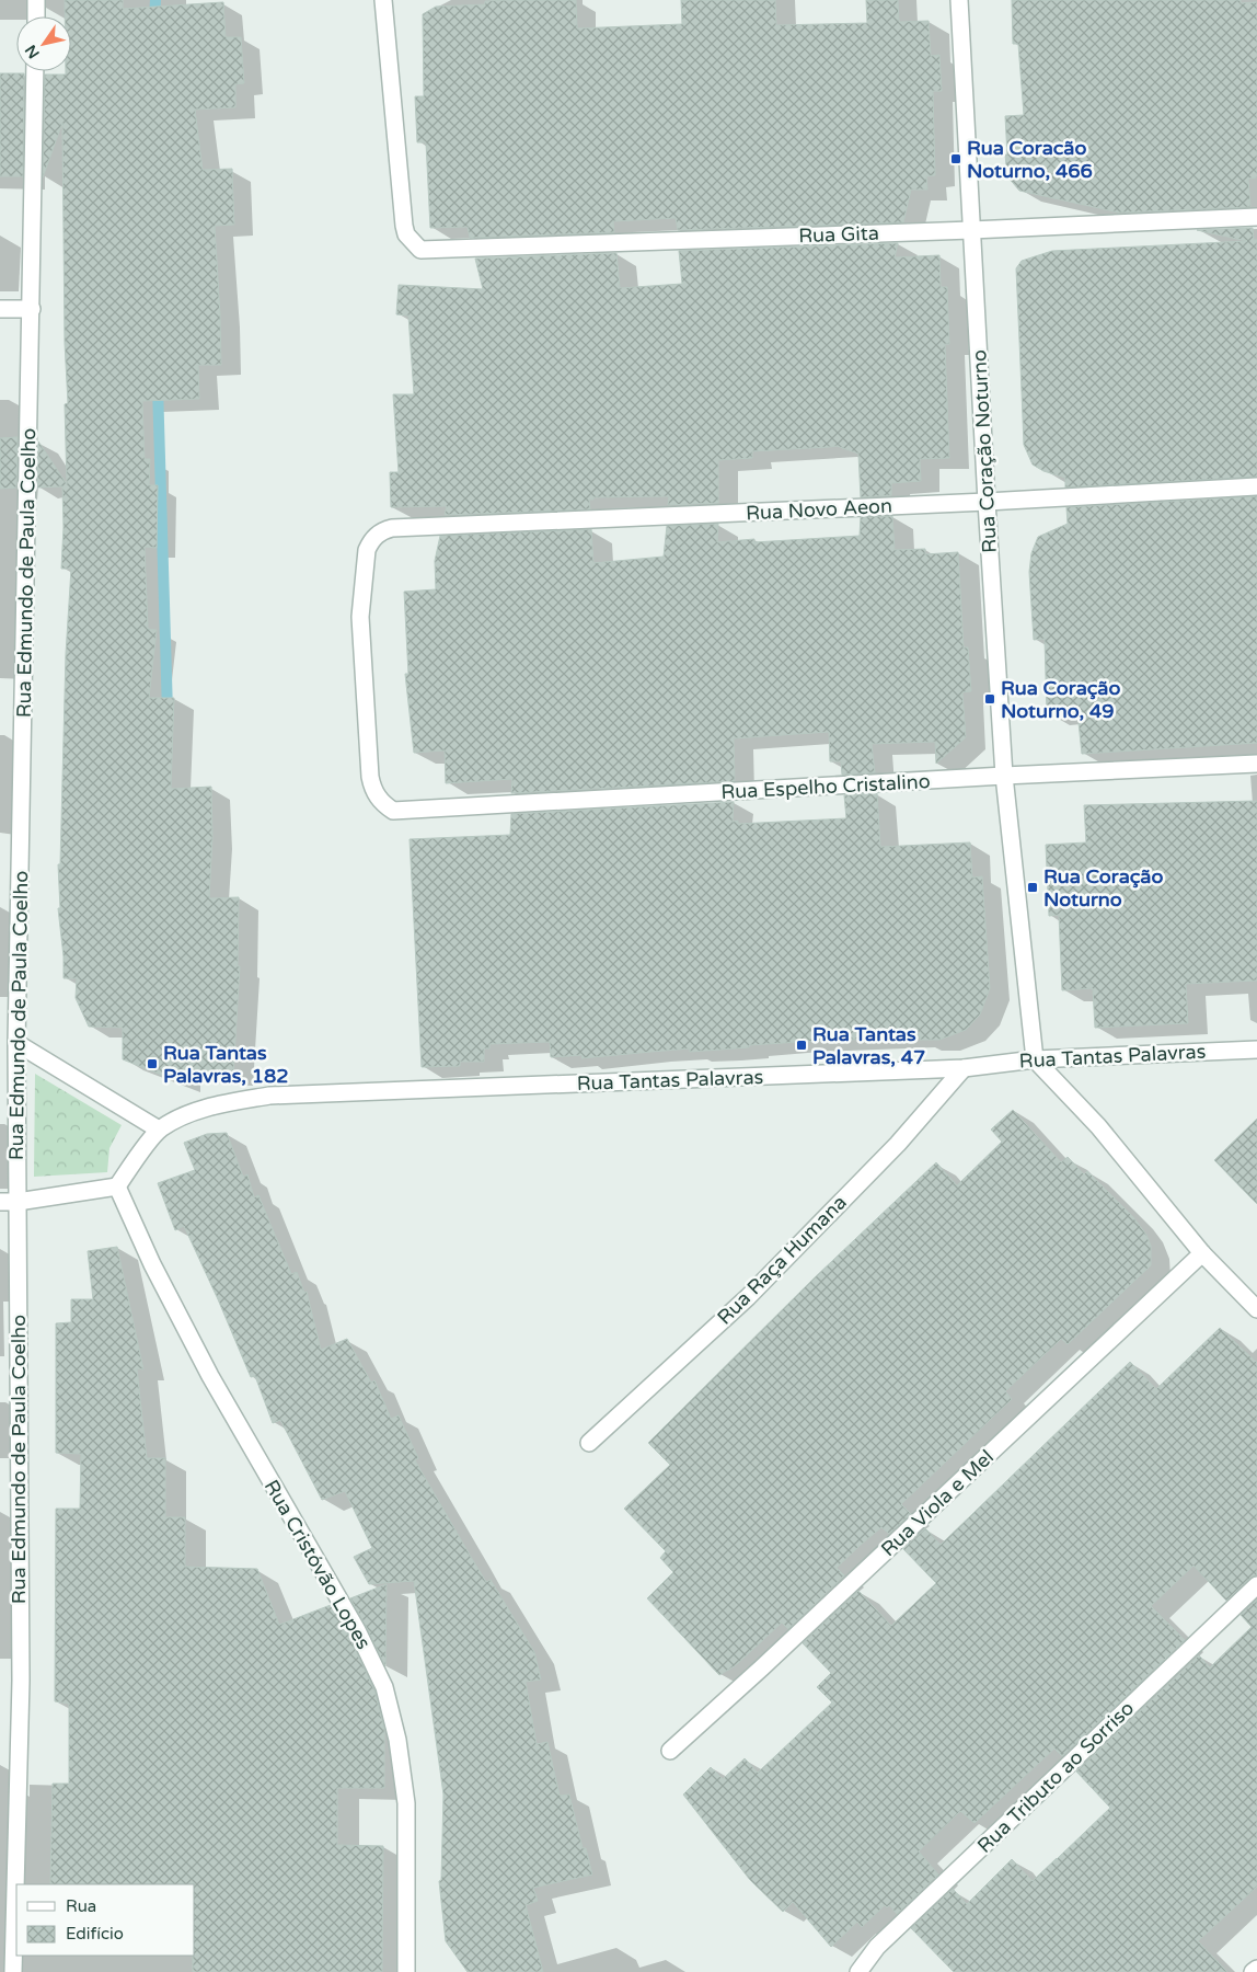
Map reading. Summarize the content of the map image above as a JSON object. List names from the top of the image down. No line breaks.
{"streets":{"street":["Rua Gita","Rua Coração Noturno","Rua Novo Aeon","Rua Edmundo de Paula Coelho","Rua Espelho Cristalino","Rua Tantas Palavras","Rua Raça Humana","Rua Viola e Mel","Rua Cristóvão Lopes","Rua Tributo ao Sorriso"]},"crossings":[["Rua Gita","Rua Coração Noturno"],["Rua Coração Noturno","Rua Novo Aeon"],["Rua Coração Noturno","Rua Espelho Cristalino"],["Rua Coração Noturno","Rua Tantas Palavras"],["Rua Novo Aeon","Rua Espelho Cristalino"],["Rua Tantas Palavras","Rua Raça Humana"],["Rua Tantas Palavras","Rua Cristóvão Lopes"]],"places":{"transit":["Rua Coracão Noturno, 466","Rua Coração Noturno, 49","Rua Coração Noturno","Rua Tantas Palavras, 47","Rua Tantas Palavras, 182"]},"legend":["Rua","Edifício"],"north":"bottom left"}
